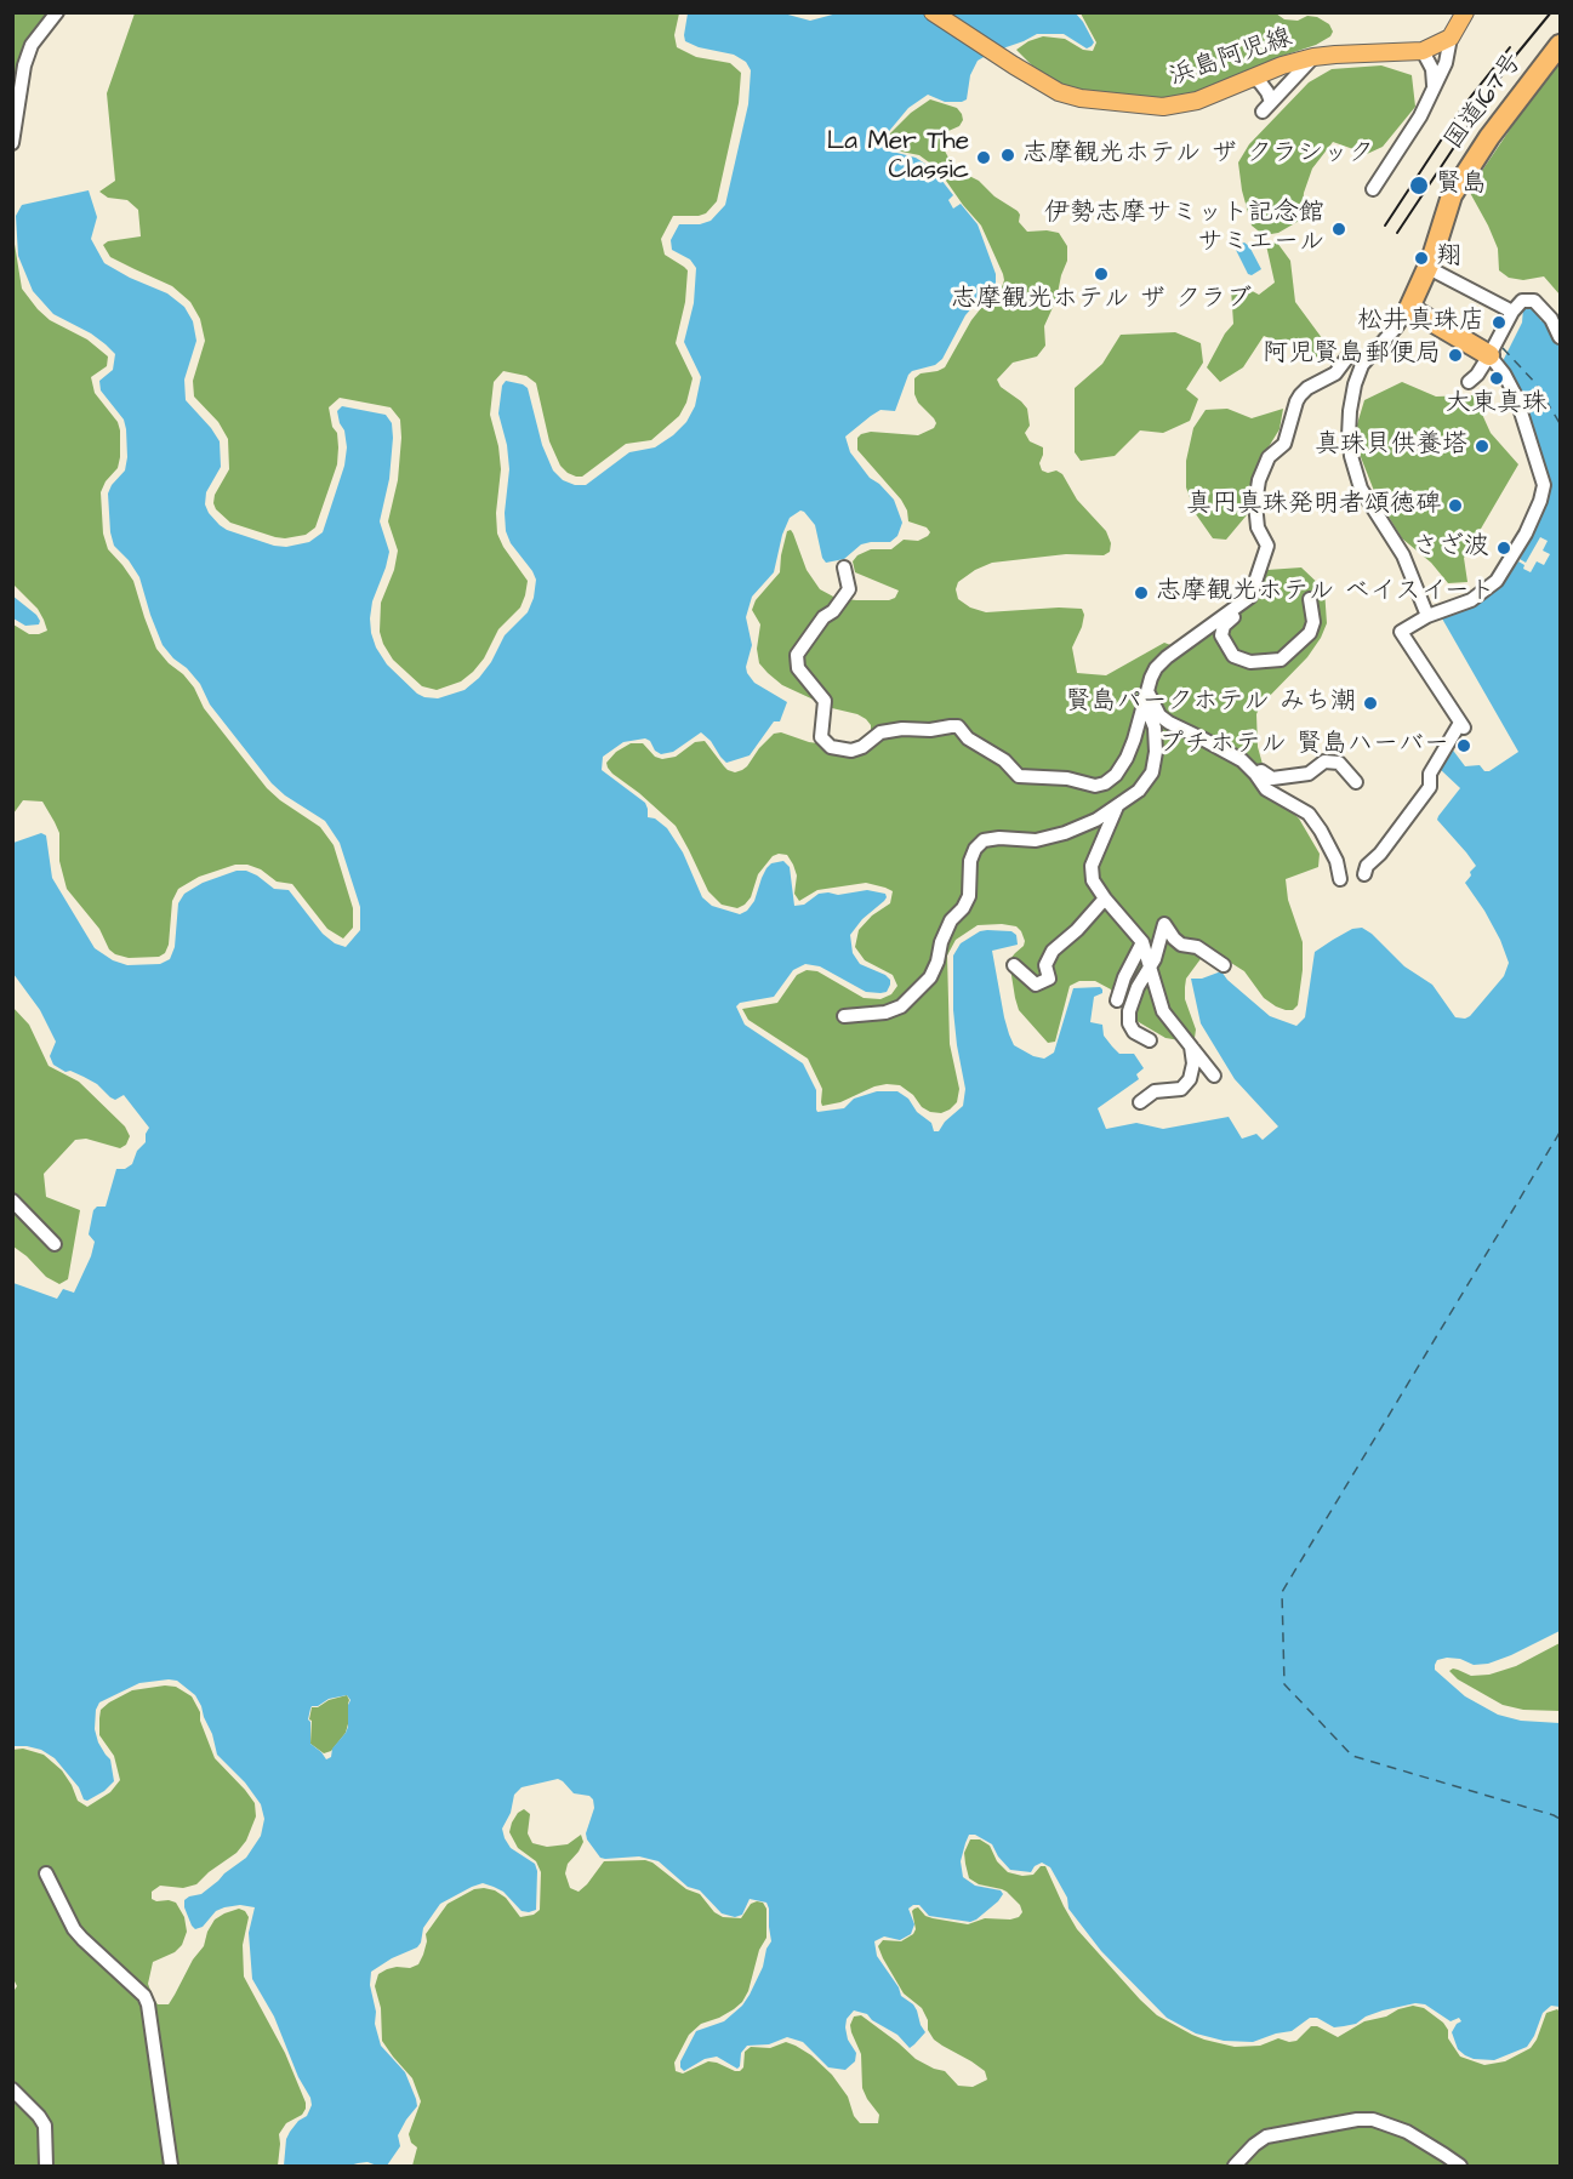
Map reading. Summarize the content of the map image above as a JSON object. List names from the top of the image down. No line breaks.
{"streets":{"highway":["国道167号"],"main road":["浜島阿児線"]},"places":["志摩観光ホテル ザ クラシック","La Mer The Classic","賢島","伊勢志摩サミット記念館 サミエール","翔","志摩観光ホテル ザ クラブ","松井真珠店","阿児賢島郵便局","大東真珠","真珠貝供養塔","真円真珠発明者頌徳碑","さざ波","志摩観光ホテル ベイスイート","賢島パークホテル みち潮","プチホテル 賢島ハーバー"]}
